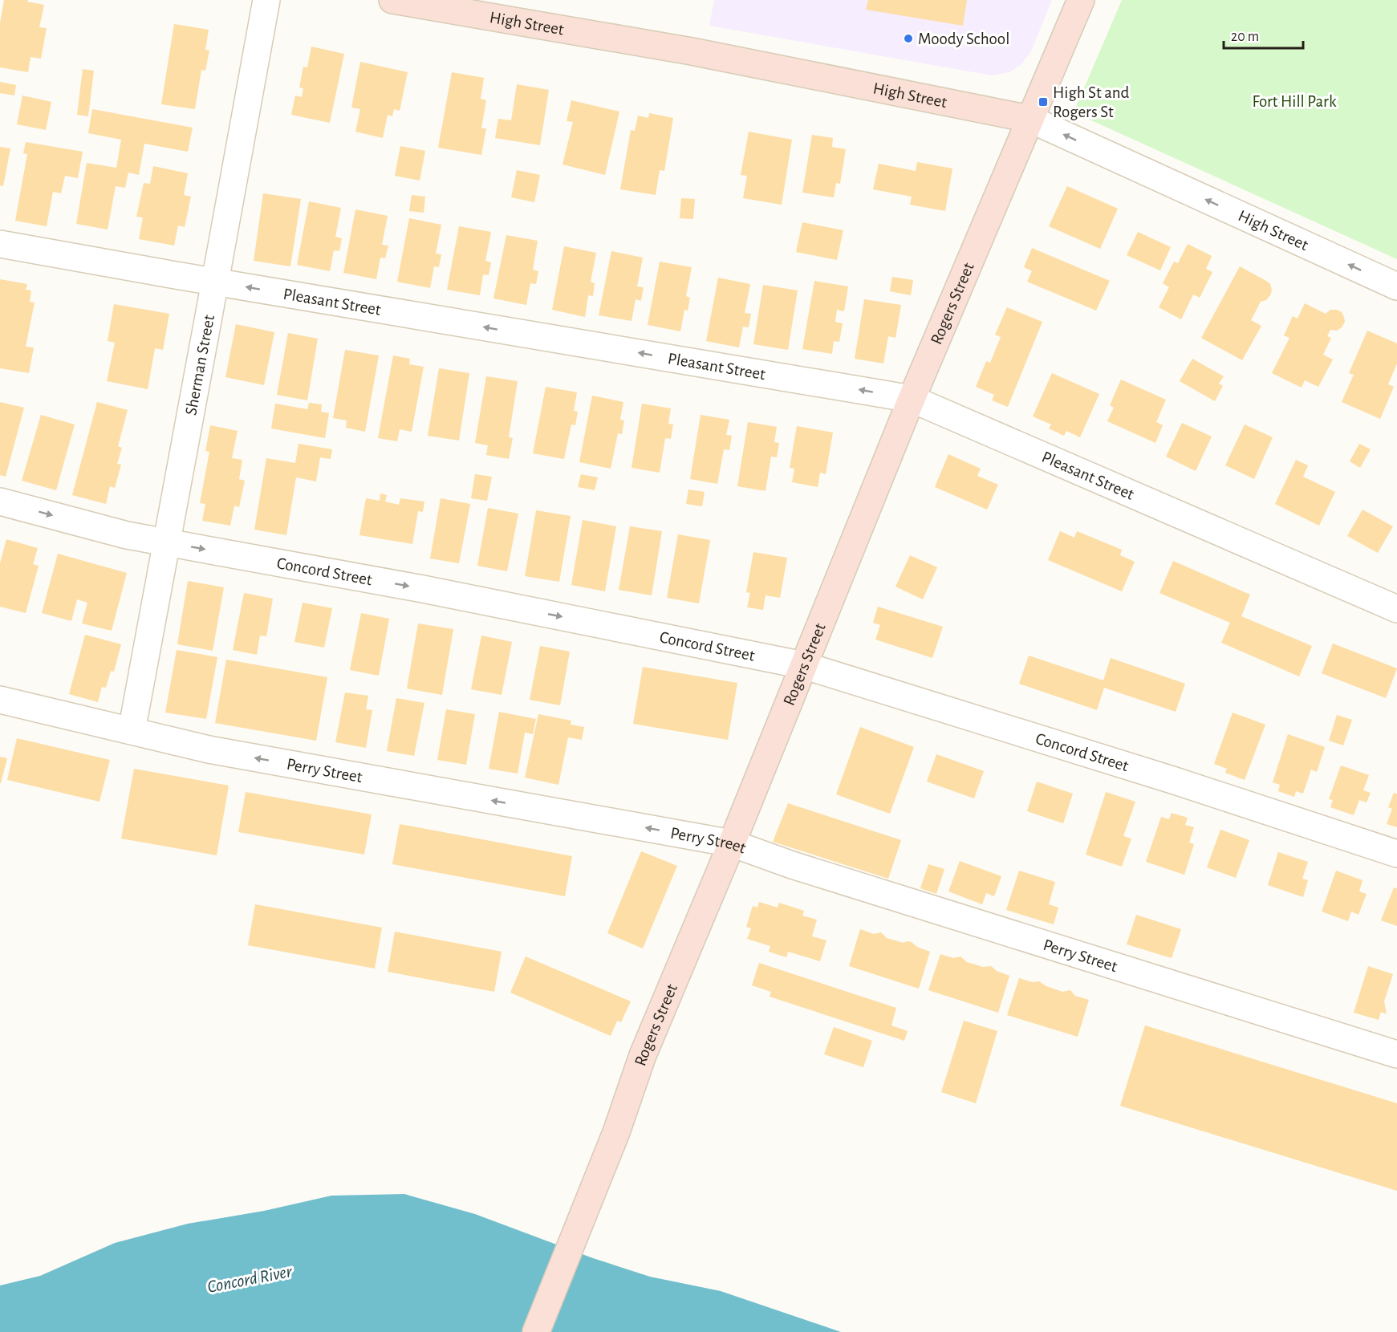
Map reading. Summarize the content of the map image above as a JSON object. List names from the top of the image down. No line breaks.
{"streets":{"street":["High Street","Pleasant Street","Rogers Street","Sherman Street","Concord Street","Perry Street"]},"crossings":[["High Street","Rogers Street"],["Pleasant Street","Rogers Street"],["Pleasant Street","Sherman Street"],["Rogers Street","Concord Street"],["Rogers Street","Perry Street"],["Sherman Street","Concord Street"],["Sherman Street","Perry Street"]],"one_way":["High Street","Pleasant Street","Concord Street","Perry Street"],"water":["Concord River"],"parks":["Fort Hill Park"],"places":{"other":["Moody School"],"transit":["High St and Rogers St"]},"scale_bar":"20 m"}
